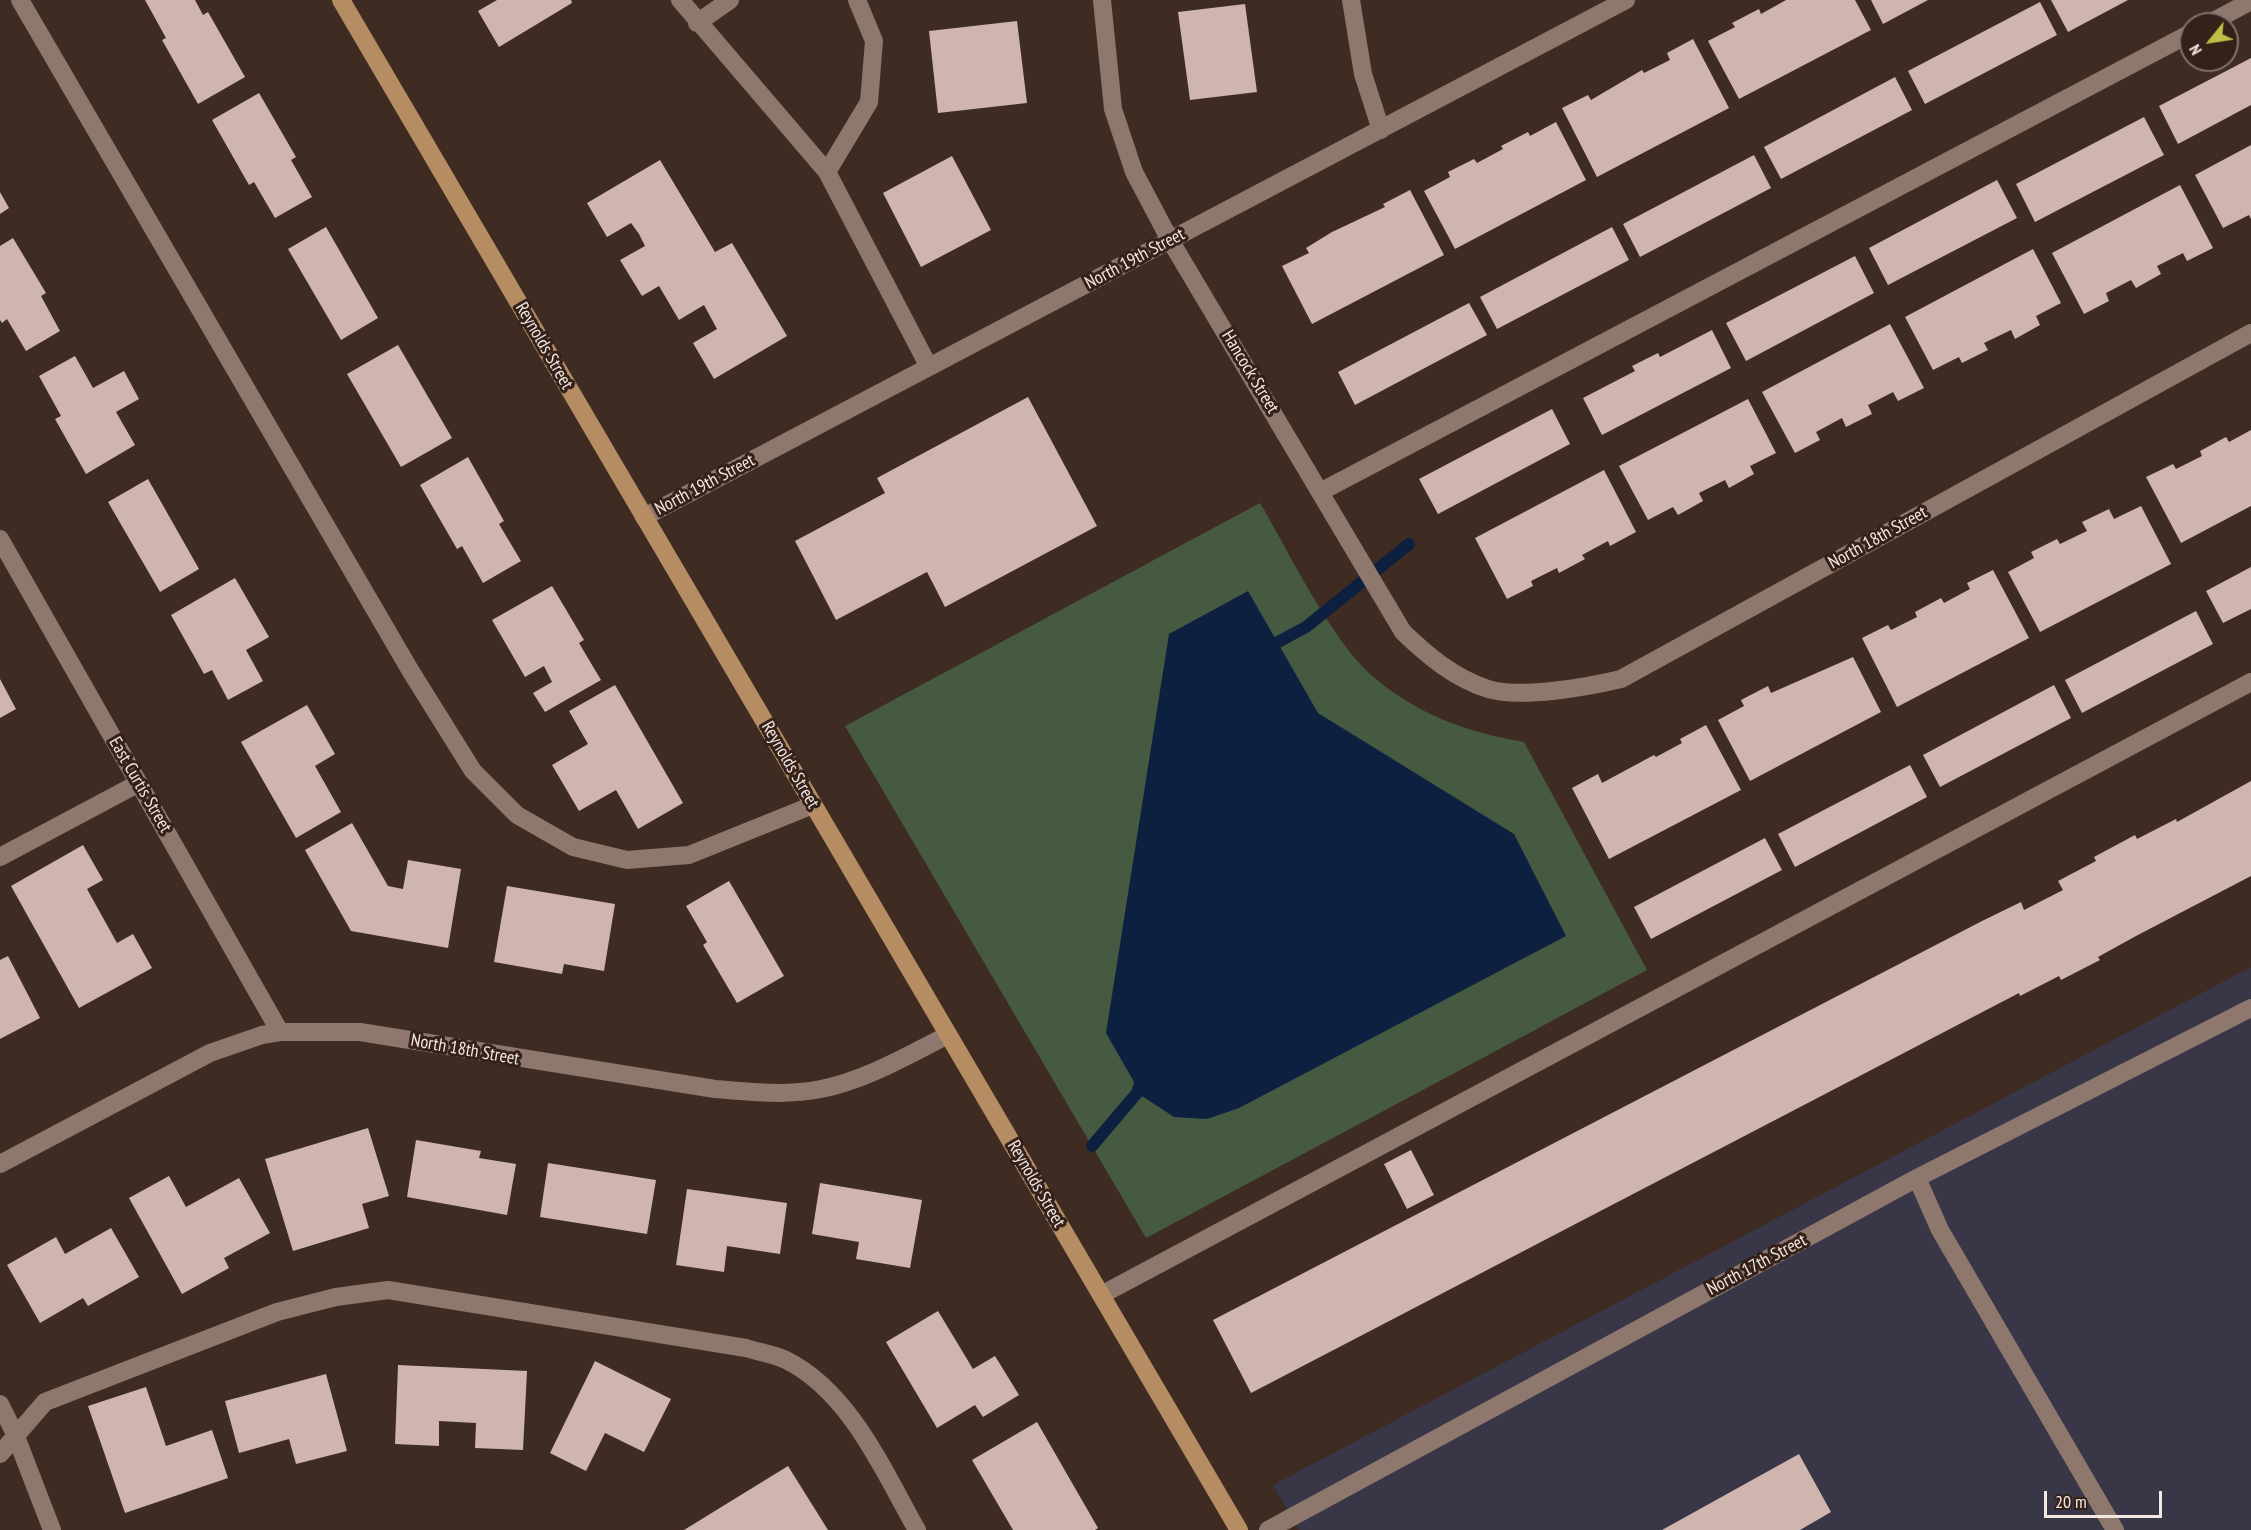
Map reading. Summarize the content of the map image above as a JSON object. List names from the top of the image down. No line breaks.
{"streets":{"main road":["Reynolds Street"],"street":["North 19th Street","Hancock Street","North 18th Street","East Curtis Street","North 17th Street"]},"crossings":[["North 19th Street","Reynolds Street"],["North 19th Street","Hancock Street"],["Reynolds Street","North 18th Street"],["Hancock Street","North 18th Street"],["North 18th Street","East Curtis Street"]],"scale_bar":"20 m","north":"bottom left"}
